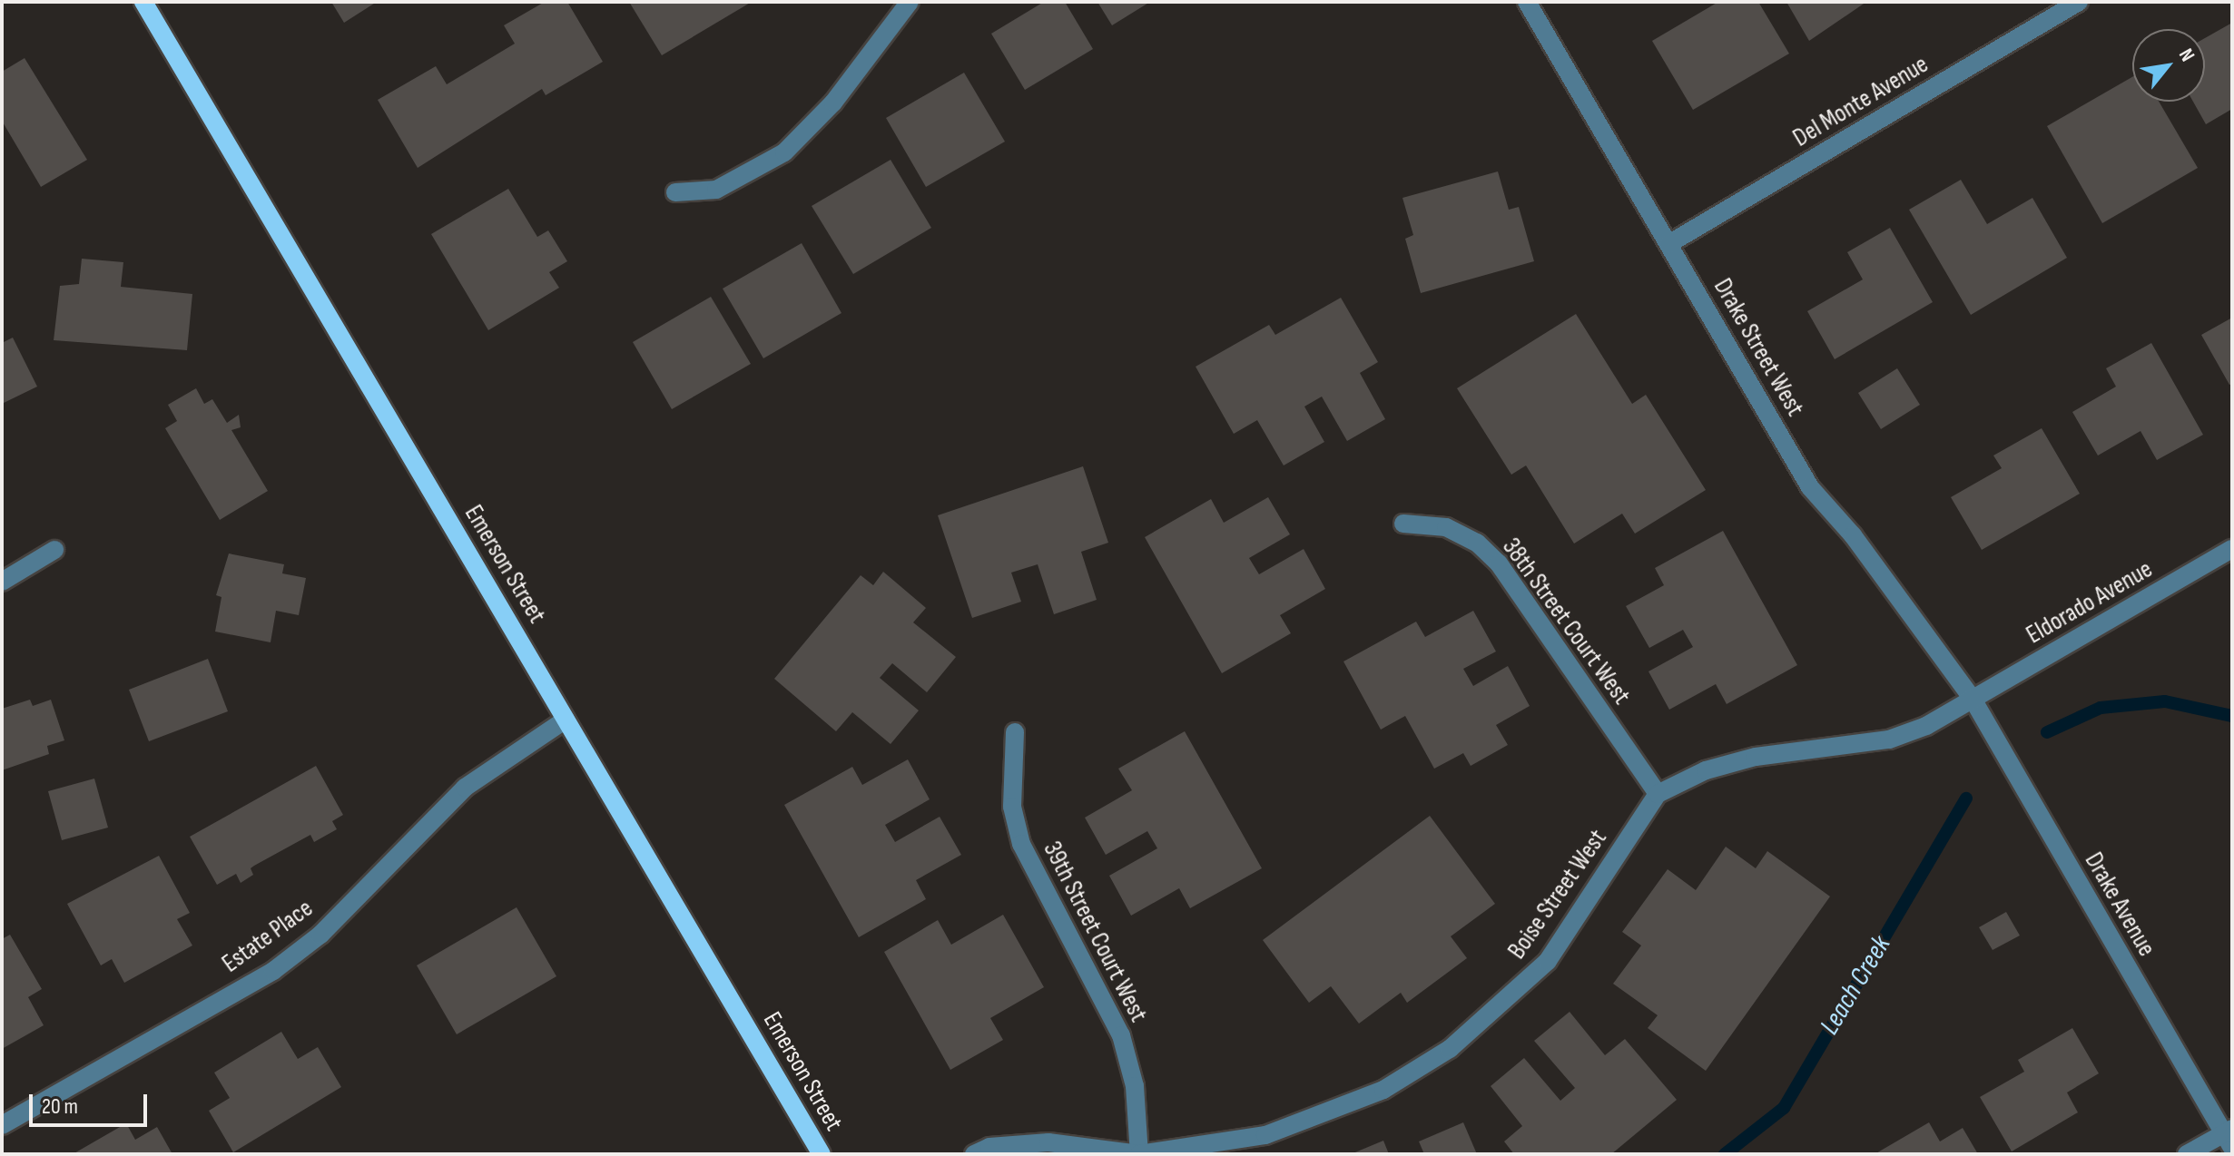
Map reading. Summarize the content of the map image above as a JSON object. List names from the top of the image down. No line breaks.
{"streets":{"main road":["Emerson Street"],"street":["Del Monte Avenue","Drake Street West","Eldorado Avenue","38th Street Court West","Boise Street West","Drake Avenue","39th Street Court West","Estate Place"]},"crossings":[["Del Monte Avenue","Drake Street West"],["Drake Street West","Eldorado Avenue"],["Drake Street West","Drake Avenue"],["Emerson Street","Estate Place"],["Eldorado Avenue","Drake Avenue"],["38th Street Court West","Boise Street West"],["Boise Street West","39th Street Court West"]],"water":["Leach Creek"],"scale_bar":"20 m","north":"top right"}
